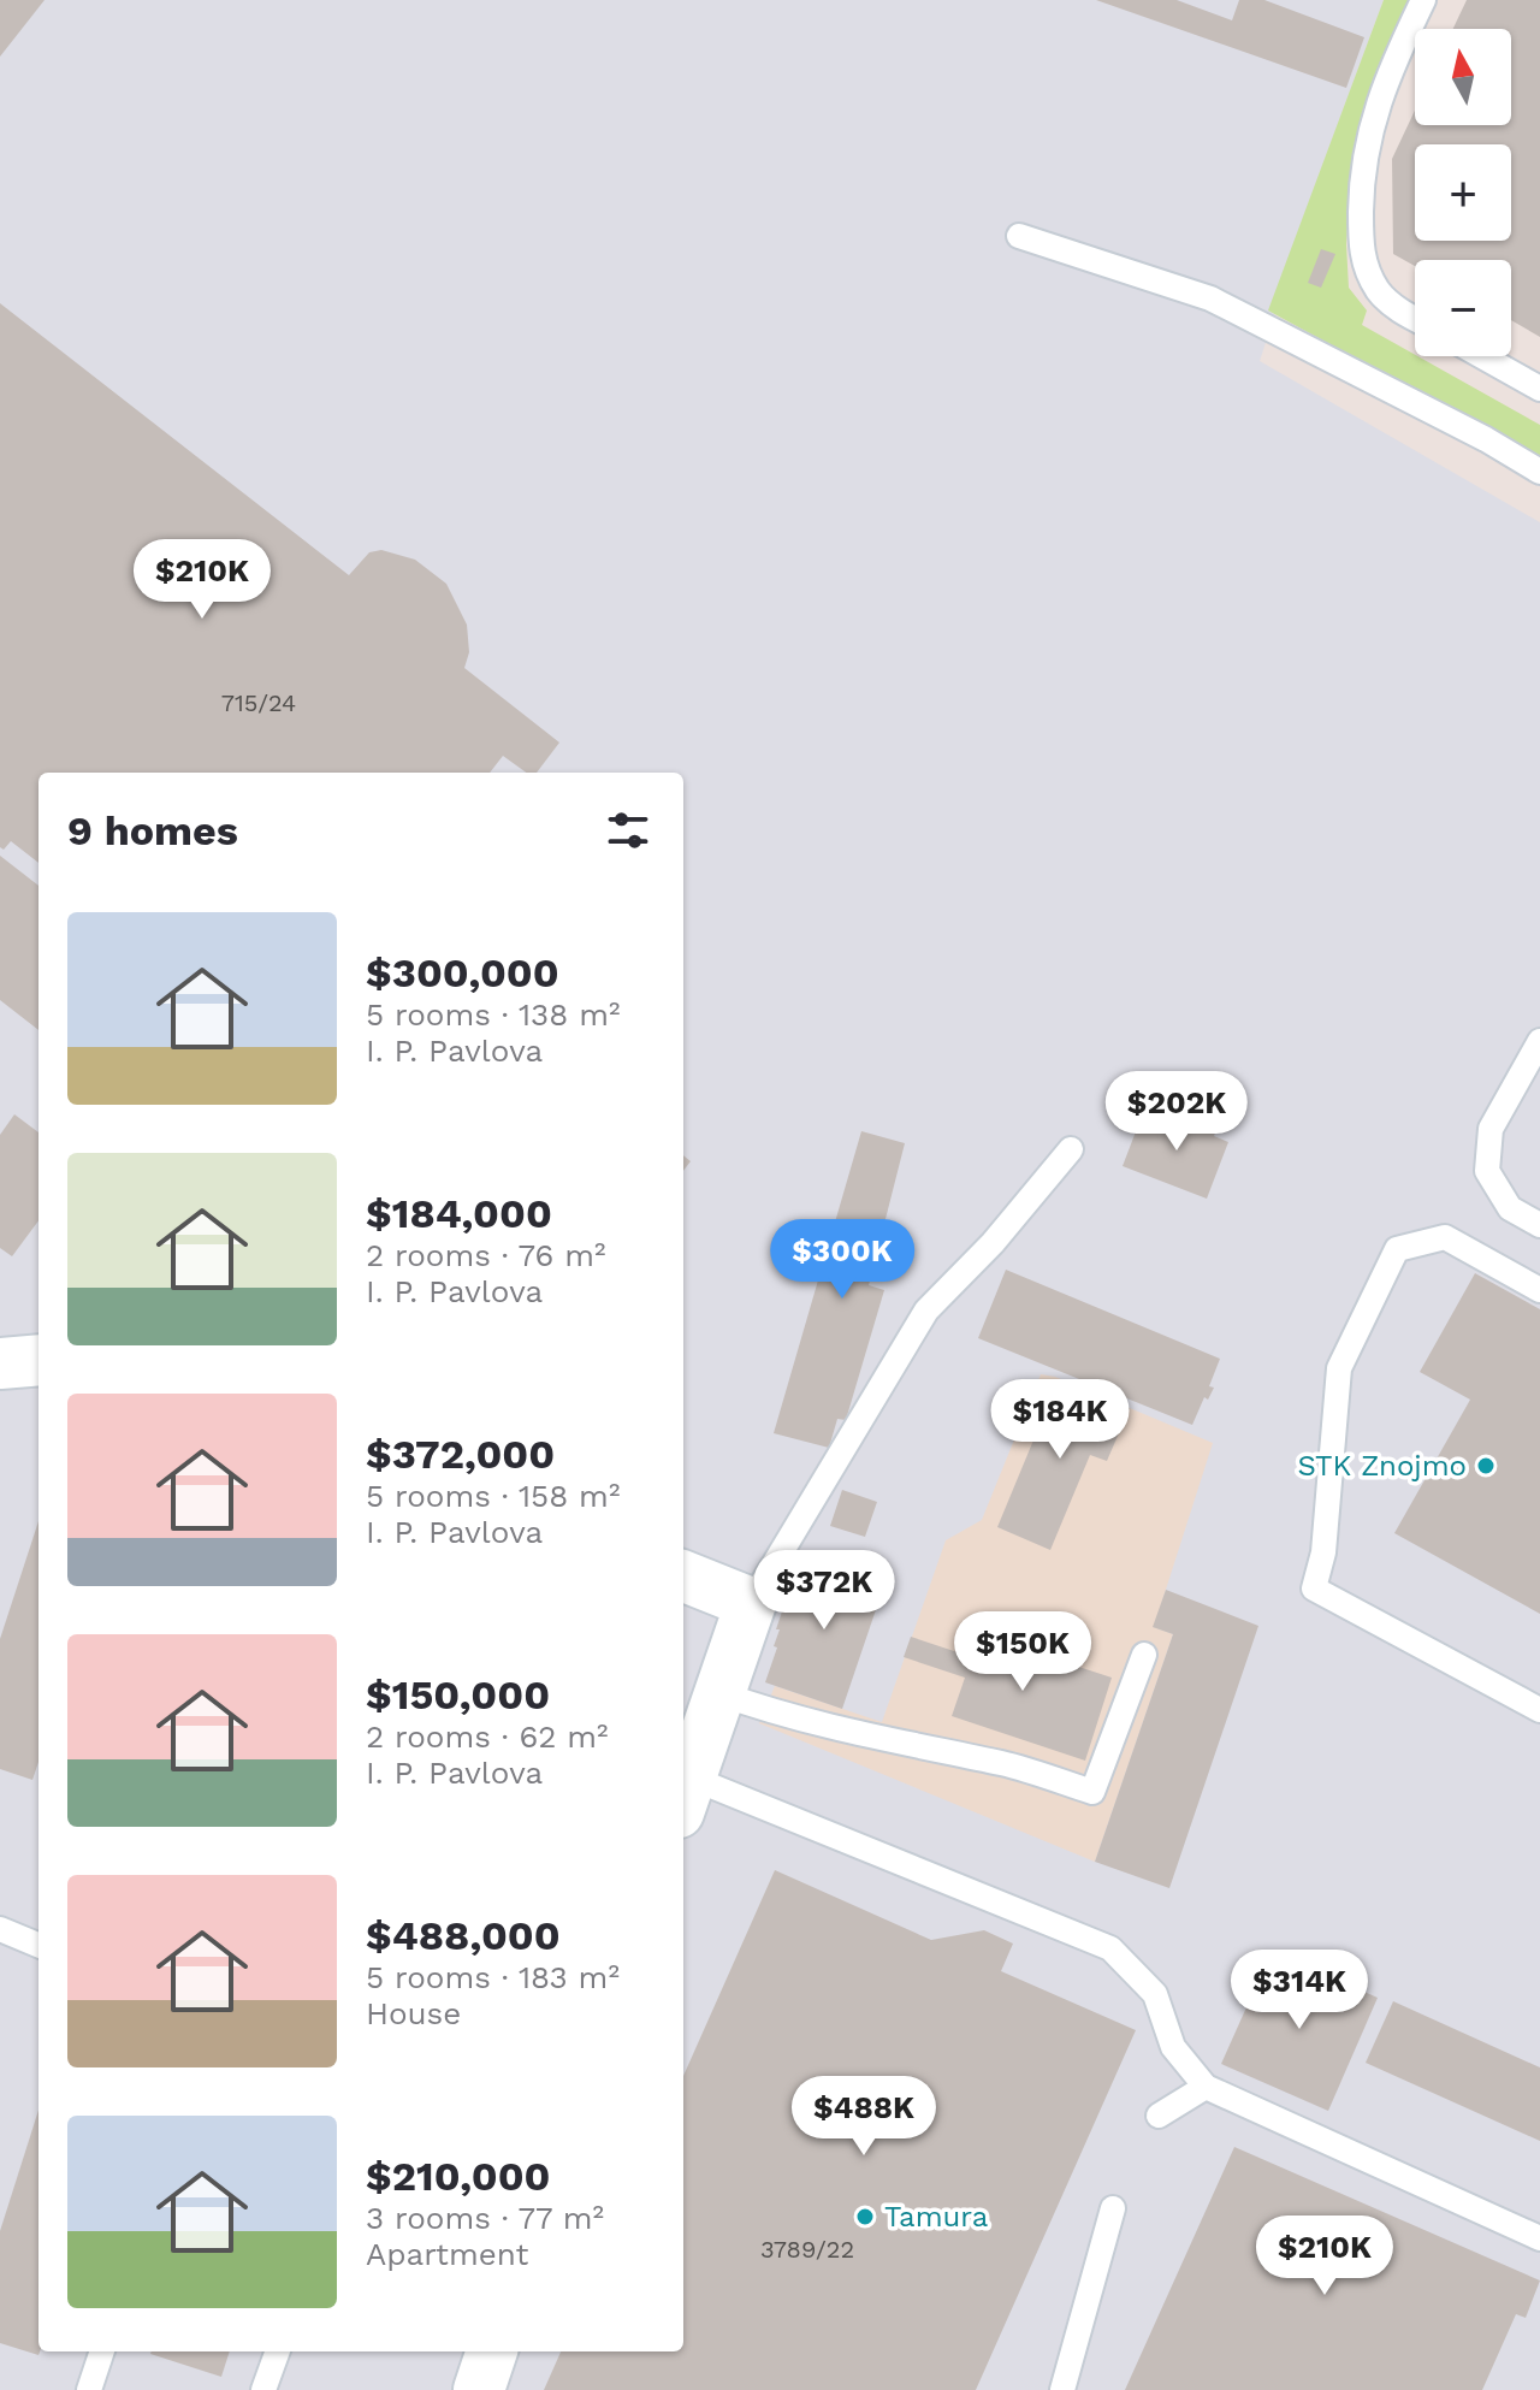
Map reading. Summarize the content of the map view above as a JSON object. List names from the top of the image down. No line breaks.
{"places":["STK Znojmo","Tamura"],"house_numbers":["715/24","3789/22"],"north":"top","page":{"map_buttons":["+","−"],"price":["$210K","$202K","$300K","$184K","$372K","$150K","$314K","$488K","$210K"],"heading":"9 homes","list":[{"name":"$300,000","note":"5 rooms · 138 m² · I. P. Pavlova"},{"name":"$184,000","note":"2 rooms · 76 m² · I. P. Pavlova"},{"name":"$372,000","note":"5 rooms · 158 m² · I. P. Pavlova"},{"name":"$150,000","note":"2 rooms · 62 m² · I. P. Pavlova"},{"name":"$488,000","note":"5 rooms · 183 m² · House"},{"name":"$210,000","note":"3 rooms · 77 m² · Apartment"}]}}
